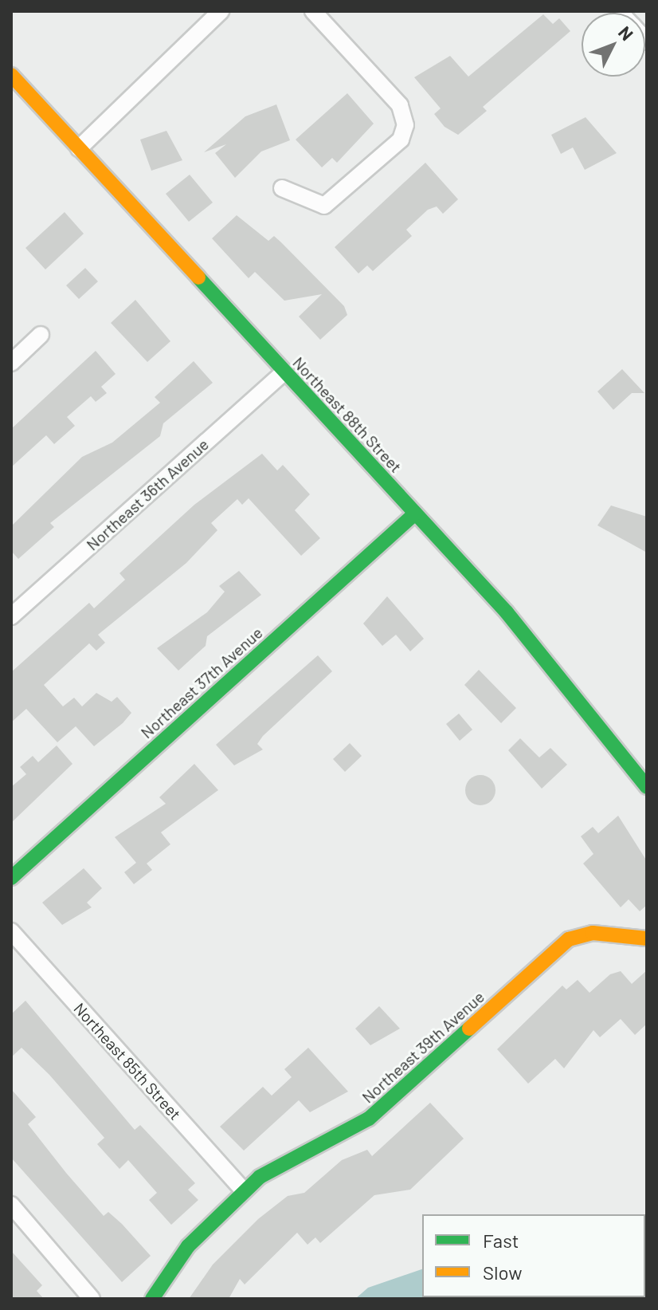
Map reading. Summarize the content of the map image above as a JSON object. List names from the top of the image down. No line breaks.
{"streets":{"street":["Northeast 88th Street","Northeast 36th Avenue","Northeast 37th Avenue","Northeast 39th Avenue","Northeast 85th Street"]},"crossings":[["Northeast 88th Street","Northeast 36th Avenue"],["Northeast 88th Street","Northeast 37th Avenue"],["Northeast 39th Avenue","Northeast 85th Street"]],"legend":["Fast","Slow"],"north":"top right"}
